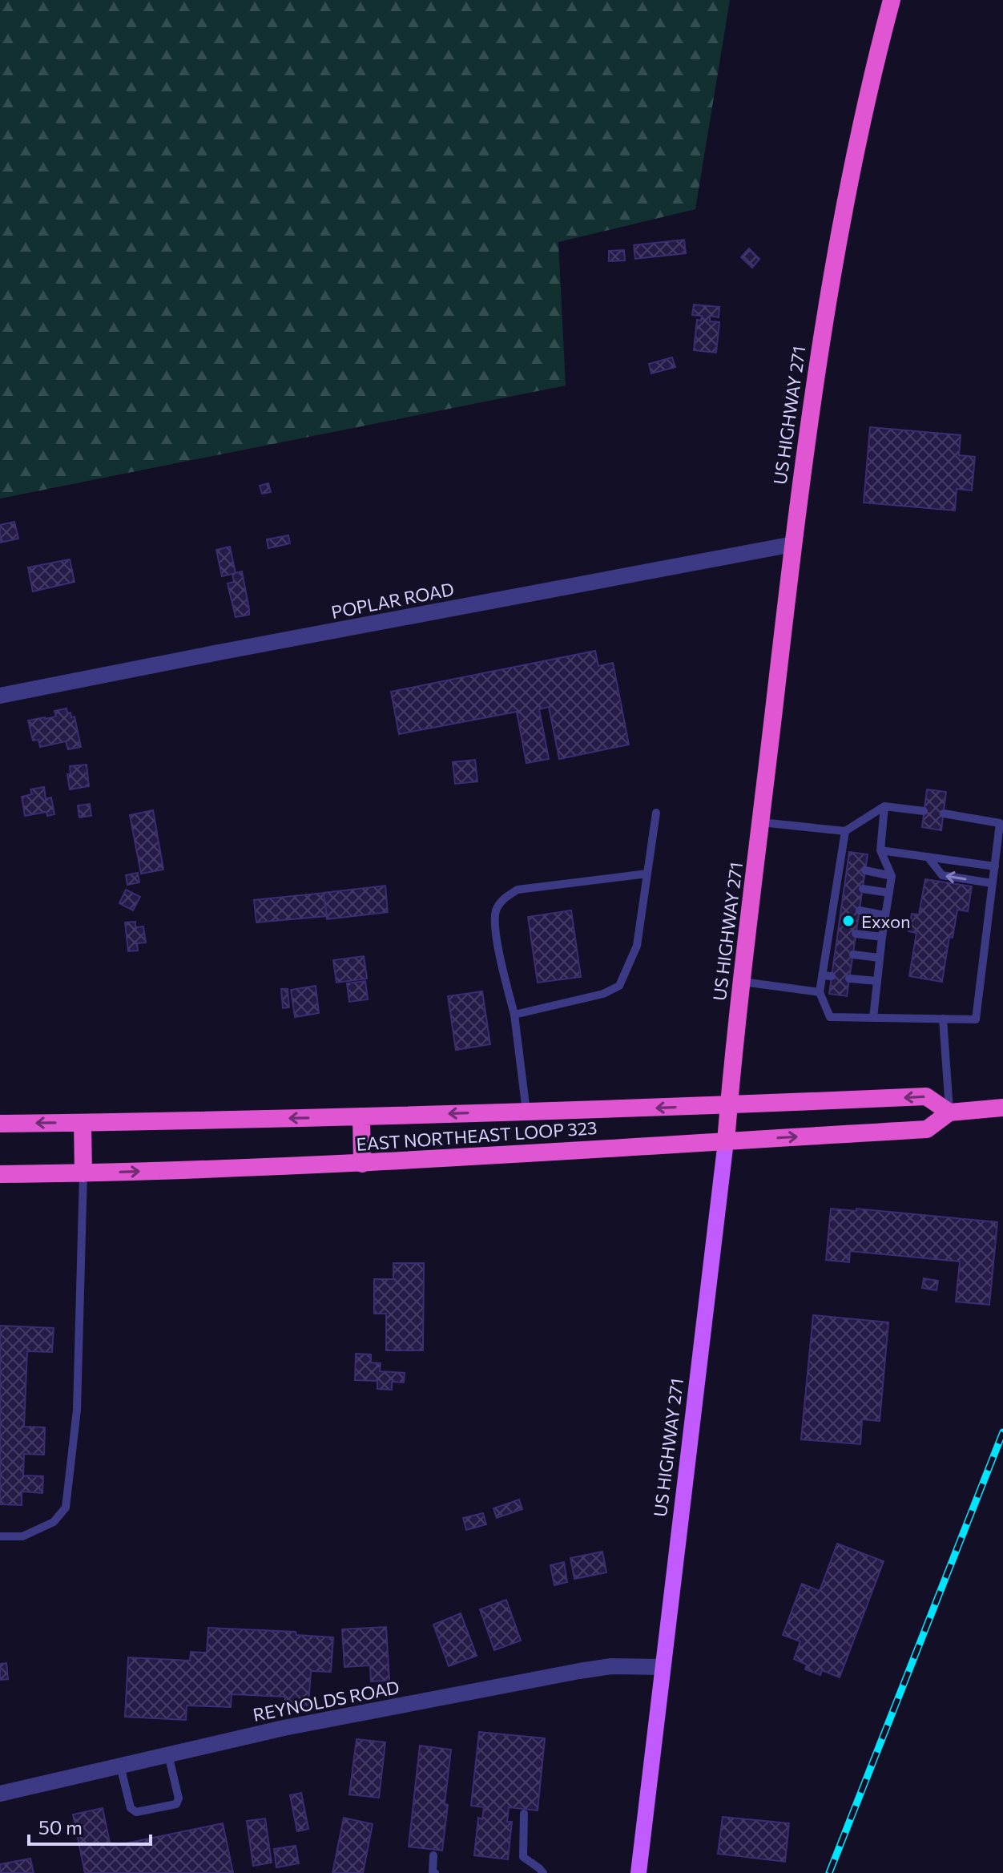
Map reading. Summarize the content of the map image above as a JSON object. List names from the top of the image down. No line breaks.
{"streets":{"highway":["US HIGHWAY 271","EAST NORTHEAST LOOP 323"],"street":["POPLAR ROAD","REYNOLDS ROAD"]},"crossings":[["US HIGHWAY 271","POPLAR ROAD"],["US HIGHWAY 271","EAST NORTHEAST LOOP 323"],["US HIGHWAY 271","REYNOLDS ROAD"]],"places":["Exxon"],"scale_bar":"50 m"}
